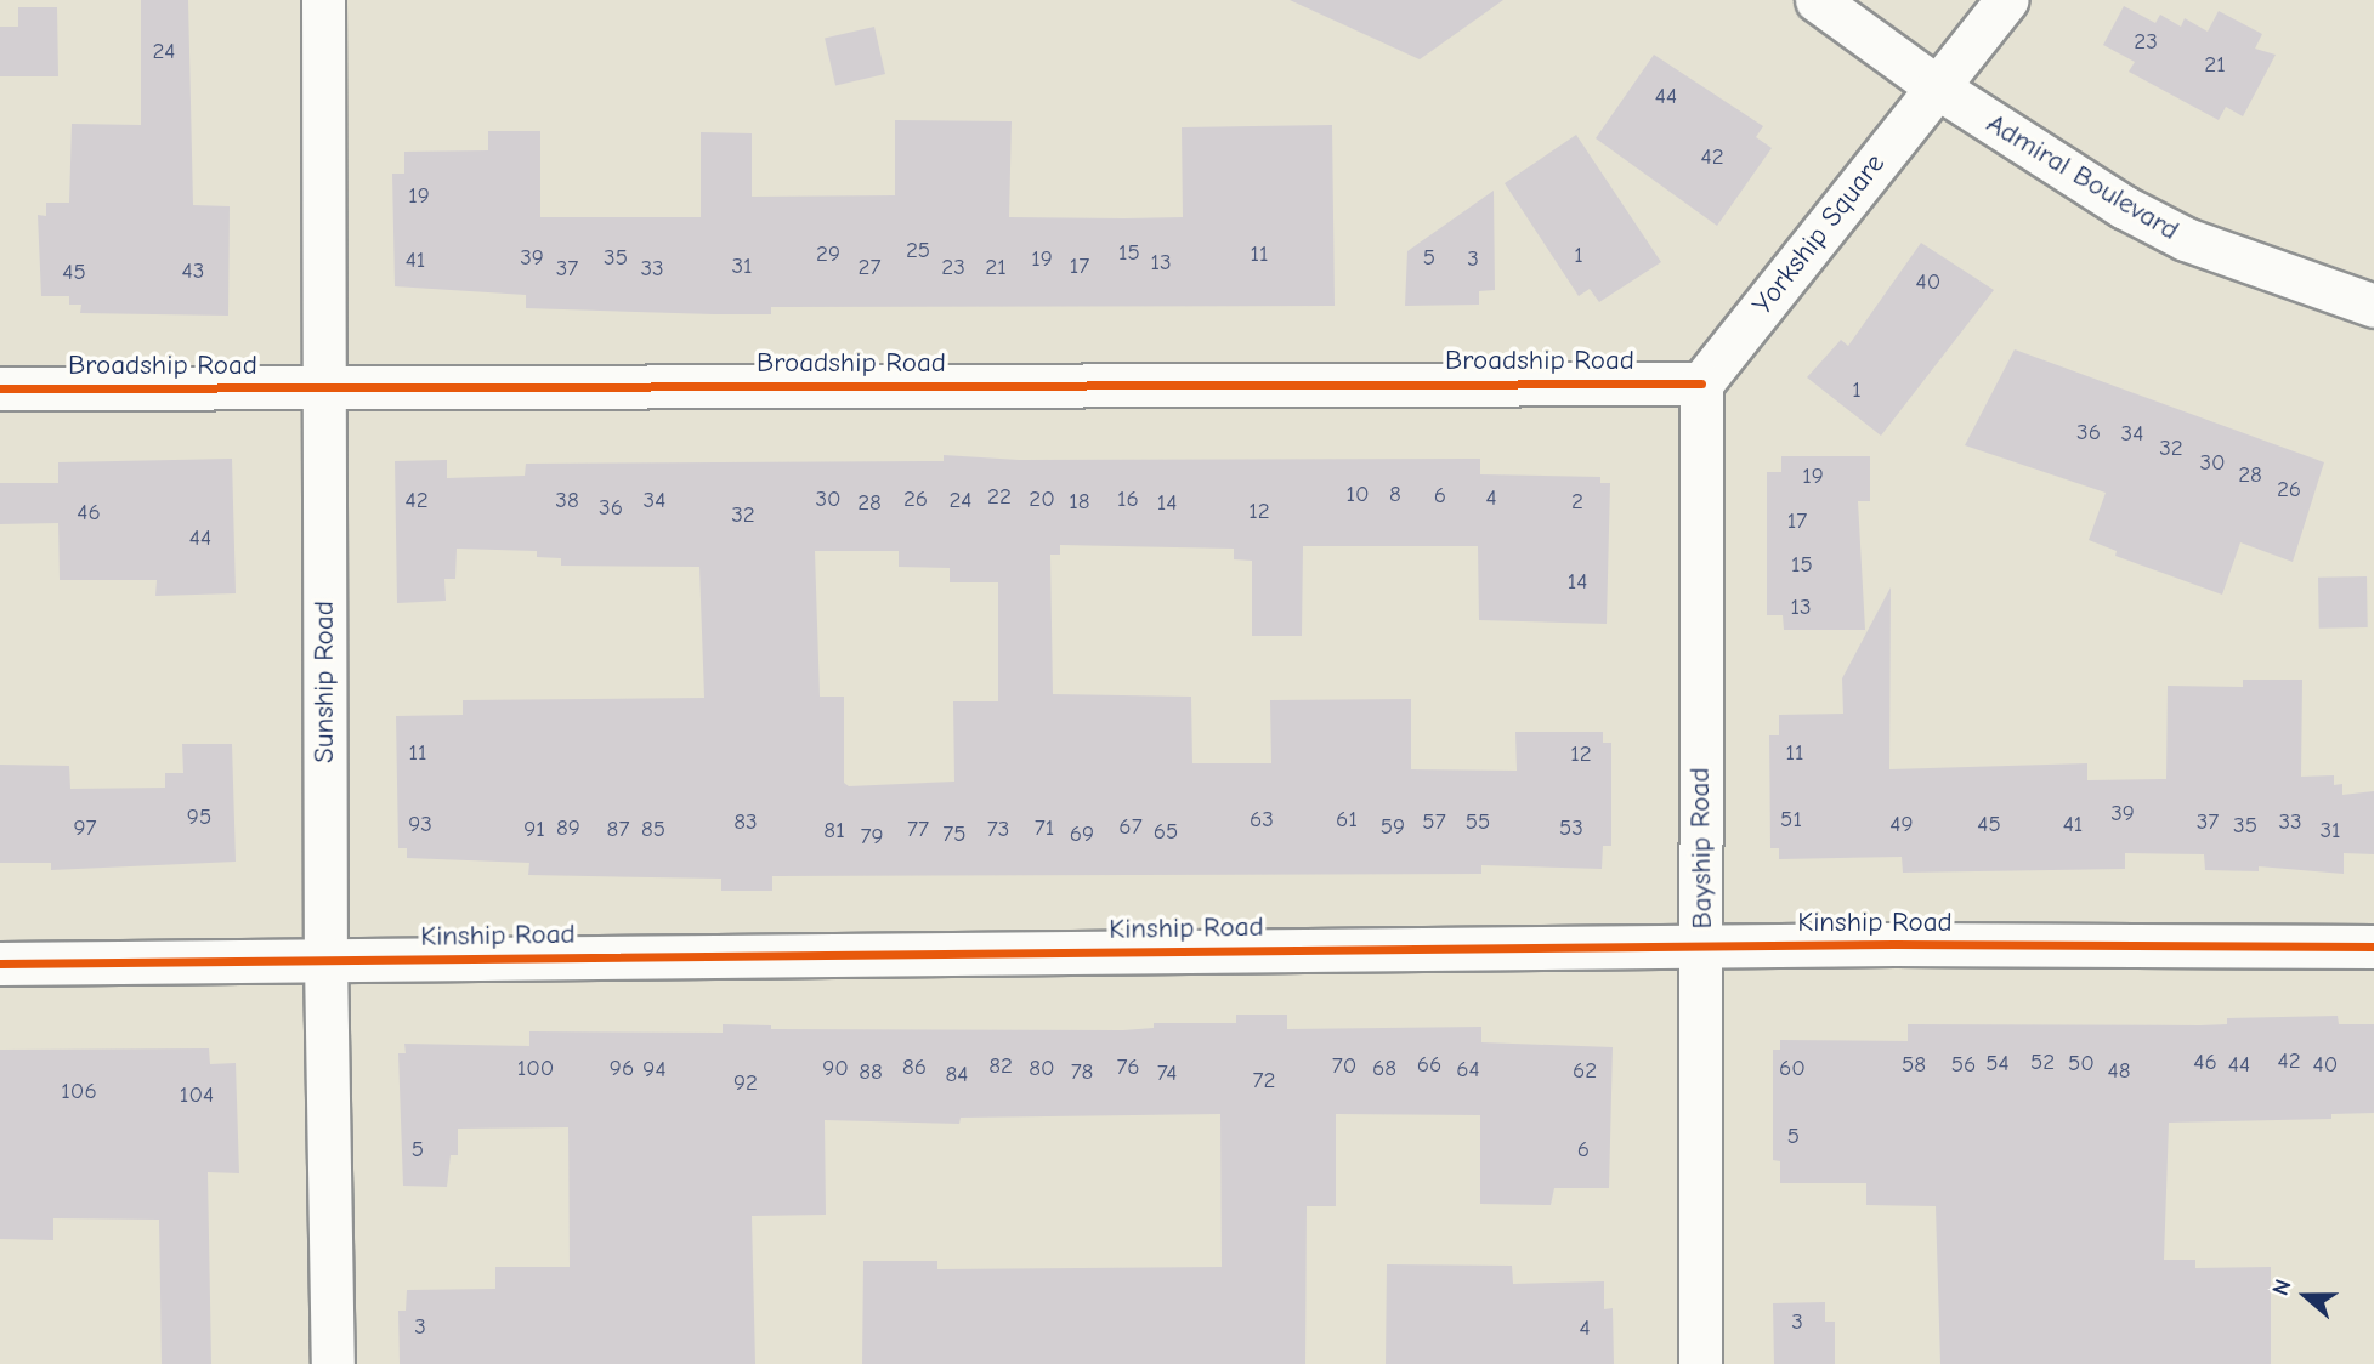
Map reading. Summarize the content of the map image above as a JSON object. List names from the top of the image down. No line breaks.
{"streets":{"street":["Admiral Boulevard","Yorkship Square","Broadship Road","Sunship Road","Bayship Road","Kinship Road"]},"crossings":[["Admiral Boulevard","Yorkship Square"],["Yorkship Square","Broadship Road"],["Yorkship Square","Bayship Road"],["Broadship Road","Sunship Road"],["Broadship Road","Bayship Road"],["Sunship Road","Kinship Road"],["Bayship Road","Kinship Road"]],"house_numbers":["23","24","21","44","42","19","25","15","29","11","1","39","35","5","19","3","41","13","31","17","27","23","21","37","33","43","45","40","1","36","34","32","30","28","19","26","10","8","6","22","4","30","26","20","16","42","38","34","24","18","2","28","14","36","12","46","32","17","44","15","14","13","11","11","12","39","95","63","61","51","83","57","55","37","33","93","49","45","41","35","67","59","97","89","71","53","91","87","85","77","73","81","31","65","75","69","79","42","52","46","54","50","66","58","56","44","40","82","70","86","76","100","96","90","80","68","60","94","64","62","48","88","78","74","84","72","92","106","104","5","5","6","3","3","4"],"north":"left"}
